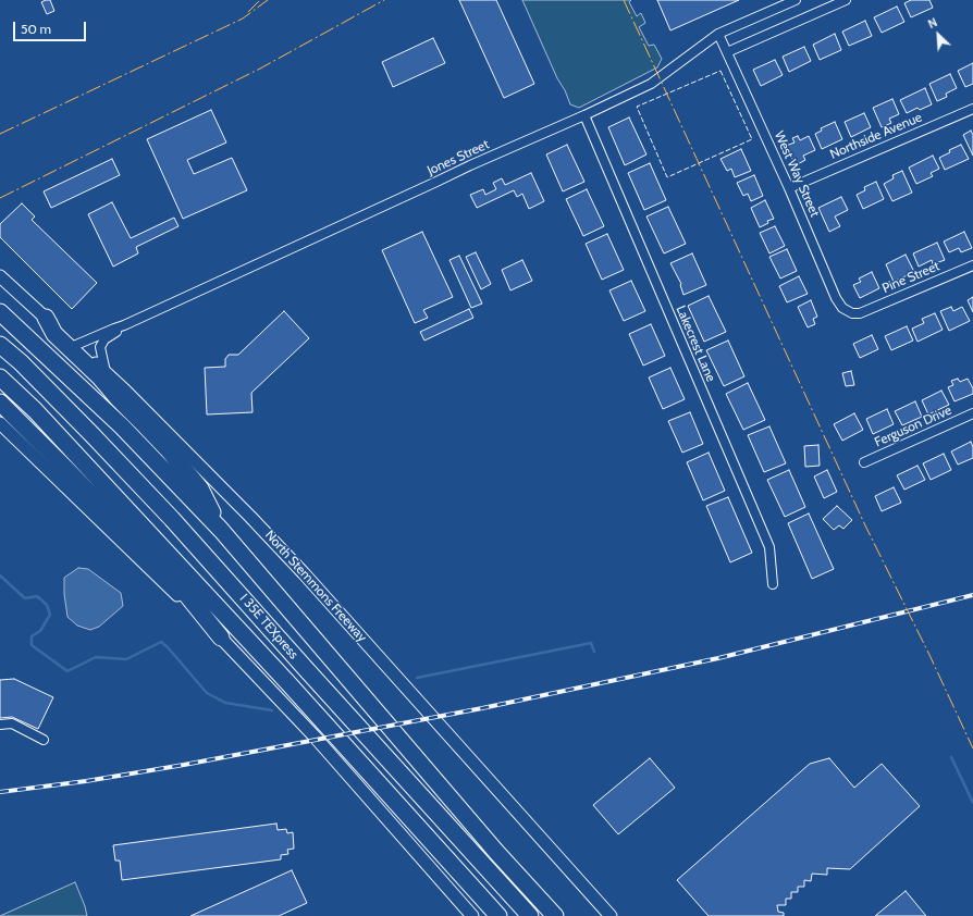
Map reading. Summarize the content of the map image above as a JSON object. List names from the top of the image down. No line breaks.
{"streets":{"highway":["I 35E TEXpress"],"main road":["North Stemmons Freeway"],"street":["Northside Avenue","Jones Street","West Way Street","Pine Street","Lakecrest Lane","Ferguson Drive"]},"crossings":[["Northside Avenue","West Way Street"],["Jones Street","West Way Street"],["Jones Street","Lakecrest Lane"],["Jones Street","North Stemmons Freeway"],["West Way Street","Pine Street"]],"scale_bar":"50 m","north":"top left"}
